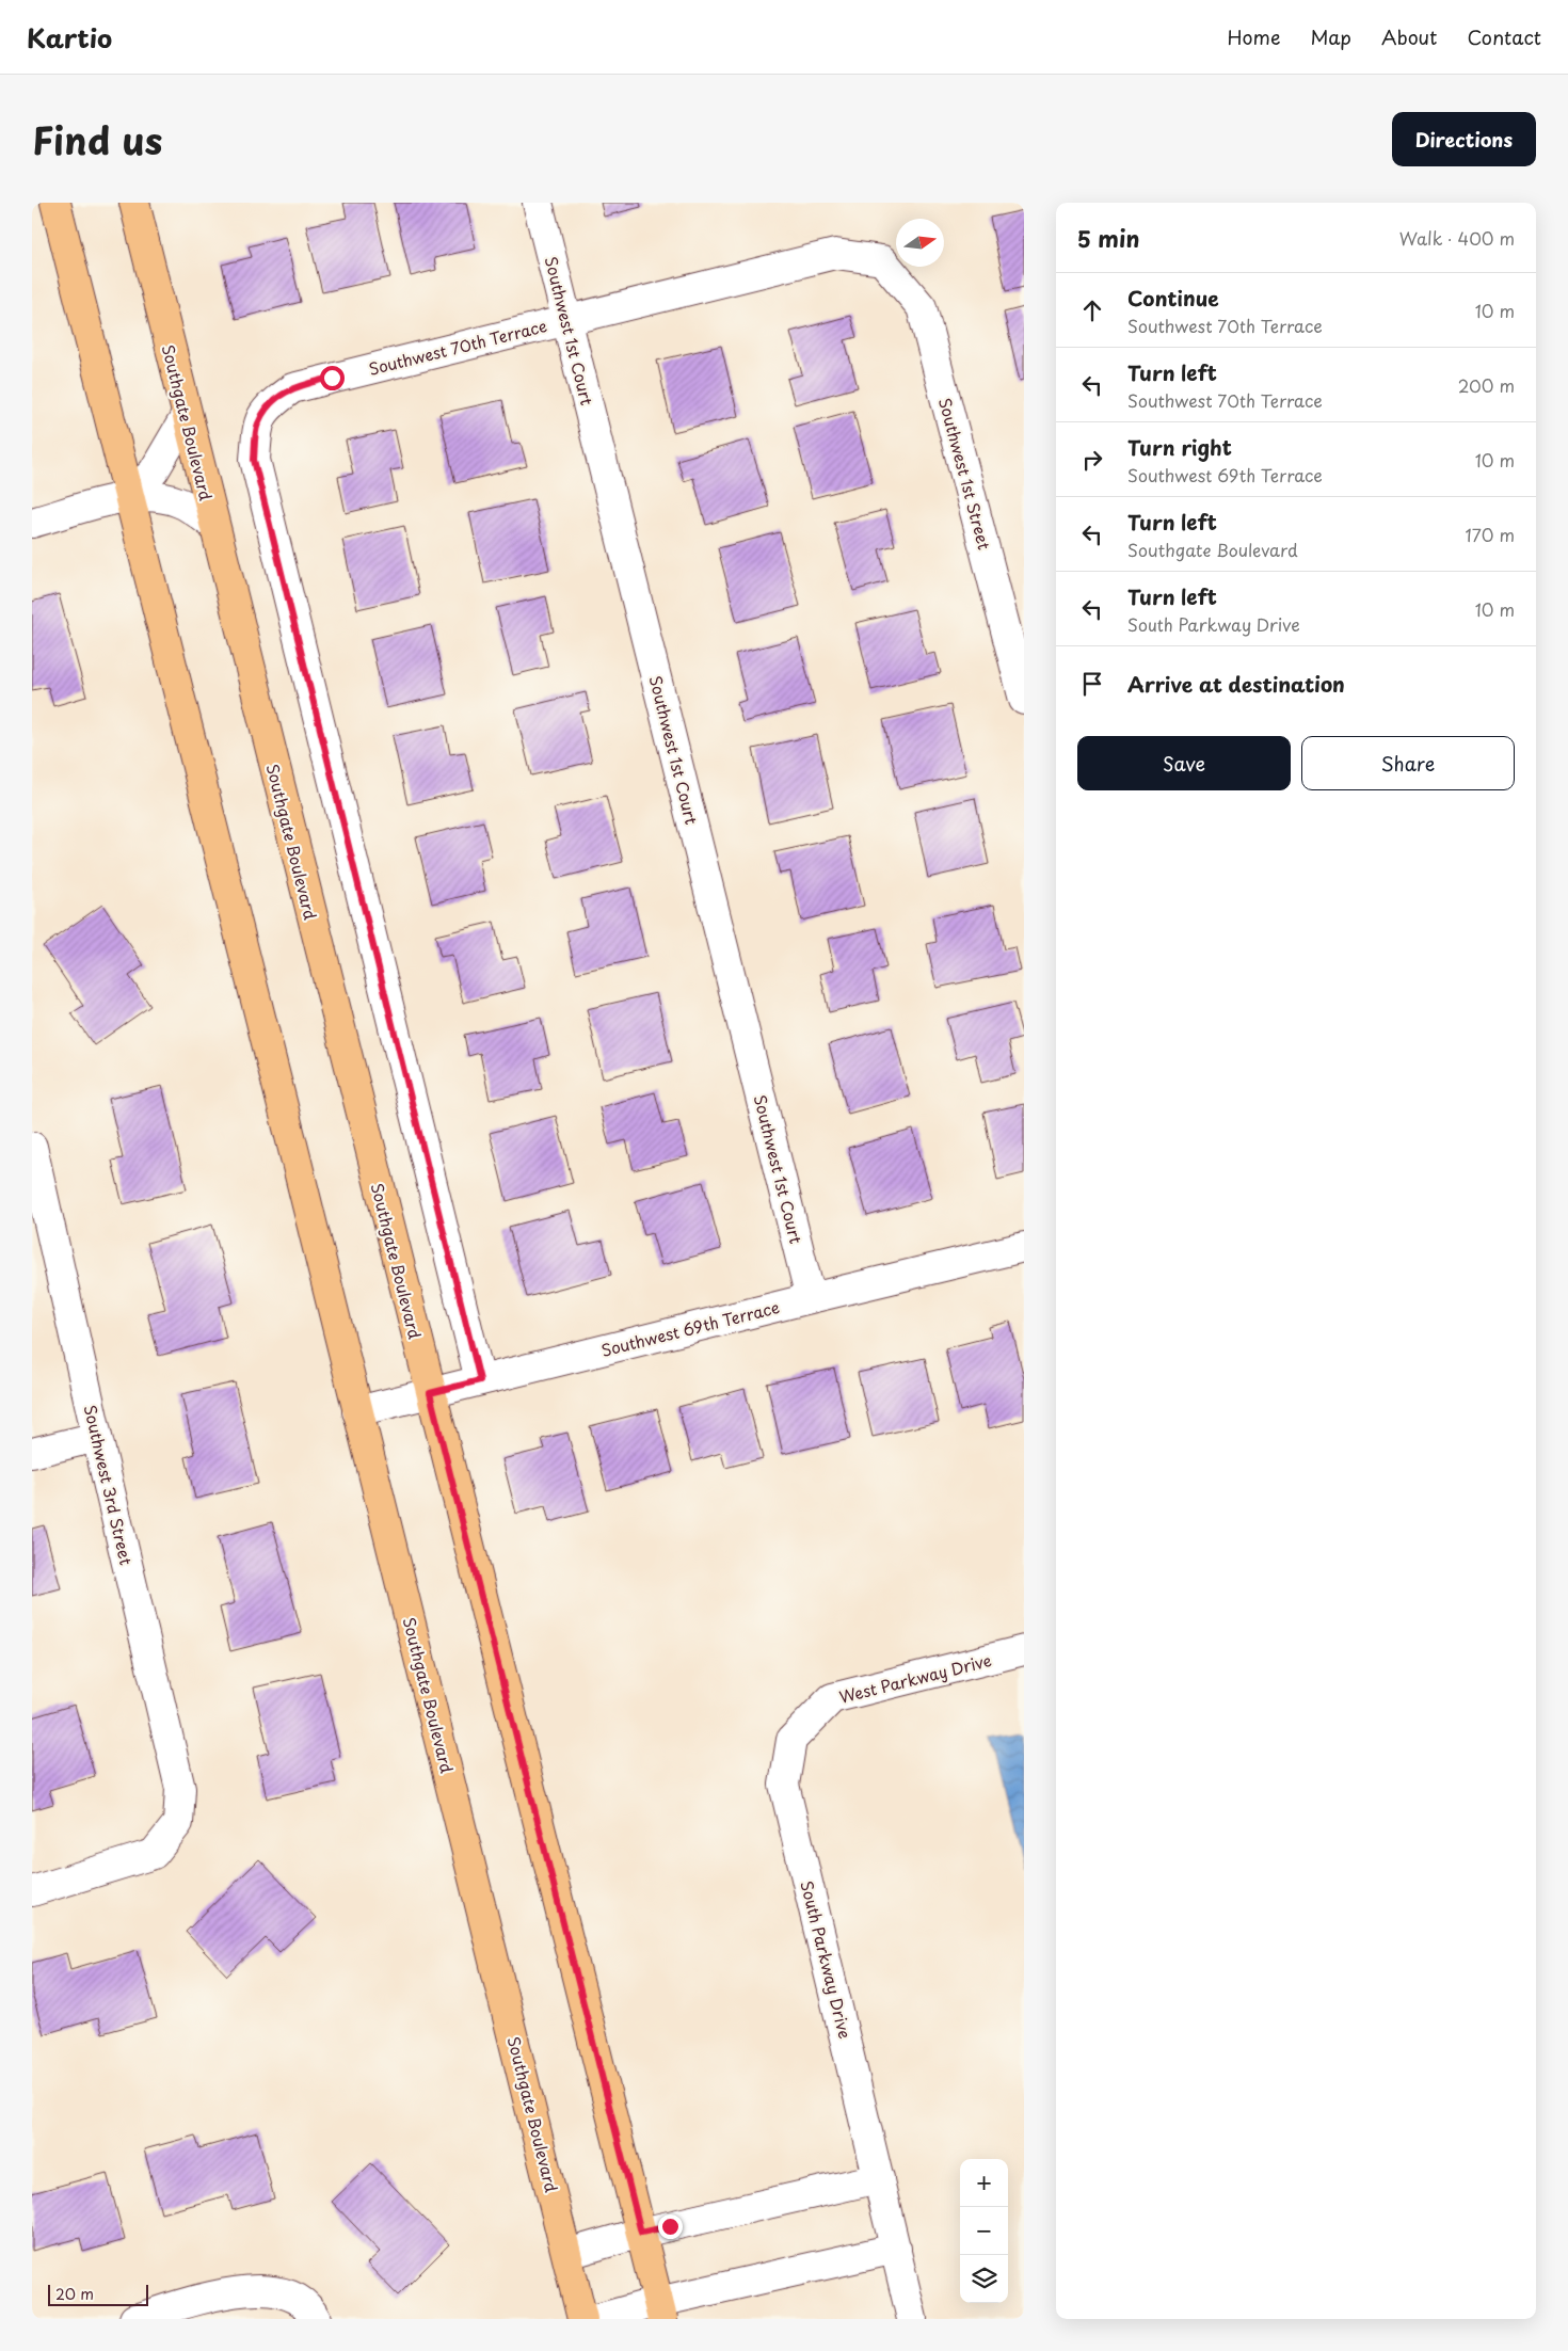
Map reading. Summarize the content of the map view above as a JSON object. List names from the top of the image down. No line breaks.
{"streets":{"main road":["Southgate Boulevard"],"street":["Southwest 1st Court","Southwest 70th Terrace","Southwest 1st Street","Southwest 69th Terrace","Southwest 3rd Street","West Parkway Drive","South Parkway Drive"]},"crossings":[["Southwest 1st Court","Southwest 70th Terrace"],["Southwest 1st Court","Southwest 69th Terrace"],["Southwest 70th Terrace","Southwest 1st Street"],["Southwest 70th Terrace","Southwest 69th Terrace"],["Southgate Boulevard","Southwest 69th Terrace"],["West Parkway Drive","South Parkway Drive"]],"scale_bar":"20 m","north":"right","page":{"header":"Kartio","nav":["Home","Map","About","Contact"],"title":"Find us","buttons":["Directions",["Save","Share"]],"heading":["5 min","Walk · 400 m"],"list":[["Continue","Southwest 70th Terrace","10 m"],["Turn left","Southwest 70th Terrace","200 m"],["Turn right","Southwest 69th Terrace","10 m"],["Turn left","Southgate Boulevard","170 m"],["Turn left","South Parkway Drive","10 m"],"Arrive at destination"],"map_buttons":["+","−"],"scale":"20 m"}}
